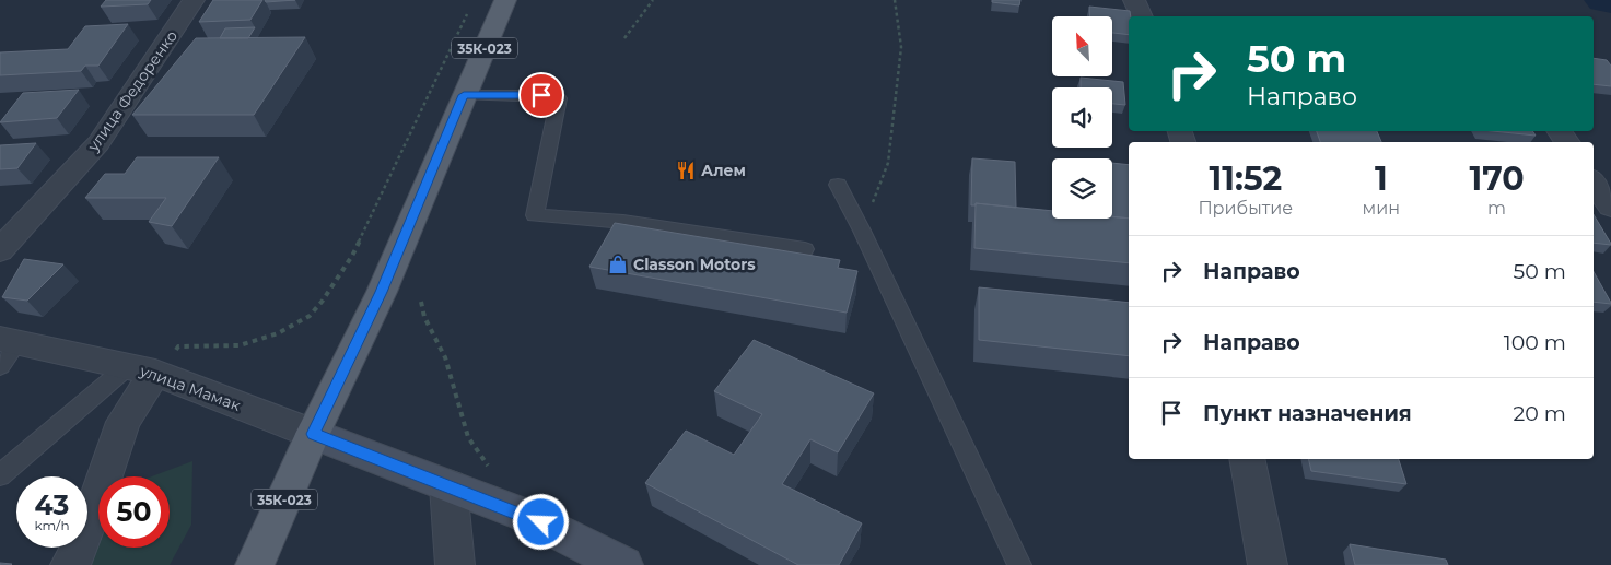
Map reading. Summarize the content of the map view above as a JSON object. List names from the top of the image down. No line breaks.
{"streets":{"main road":["35К-023"],"street":["улица Федоренко","улица Мамак"]},"crossings":[["35К-023","улица Мамак"]],"places":{"restaurant":["Алем"],"shop":["Classon Motors"]},"north":"top left","page":{"turn":["50 m","Направо"],"eta":["11:52","Прибытие","1","мин","170","m"],"list":[{"name":"Направо","value":"50 m"},{"name":"Направо","value":"100 m"},{"name":"Пункт назначения","value":"20 m"}],"speed":"43 km/h","limit":"50"}}
